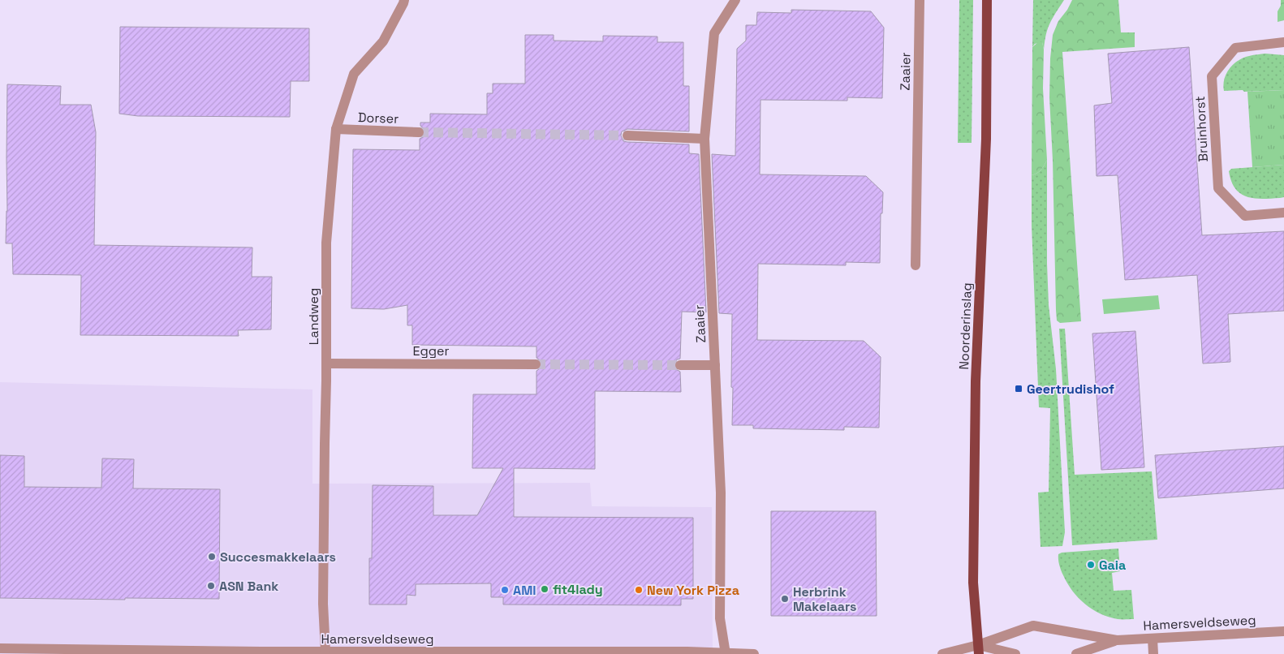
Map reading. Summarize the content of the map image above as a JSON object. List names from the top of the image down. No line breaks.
{"streets":{"main road":["Noorderinslag"],"street":["Zaaier","Dorser","Bruinhorst","Landweg","Egger","Hamersveldseweg"]},"crossings":[["Zaaier","Hamersveldseweg"],["Dorser","Landweg"],["Landweg","Egger"],["Landweg","Hamersveldseweg"],["Noorderinslag","Hamersveldseweg"]],"places":{"transit":["Geertrudishof"],"other":["Succesmakkelaars","Gaia","ASN Bank","fit4lady","AMI","New York Pizza","Herbrink Makelaars"]}}
